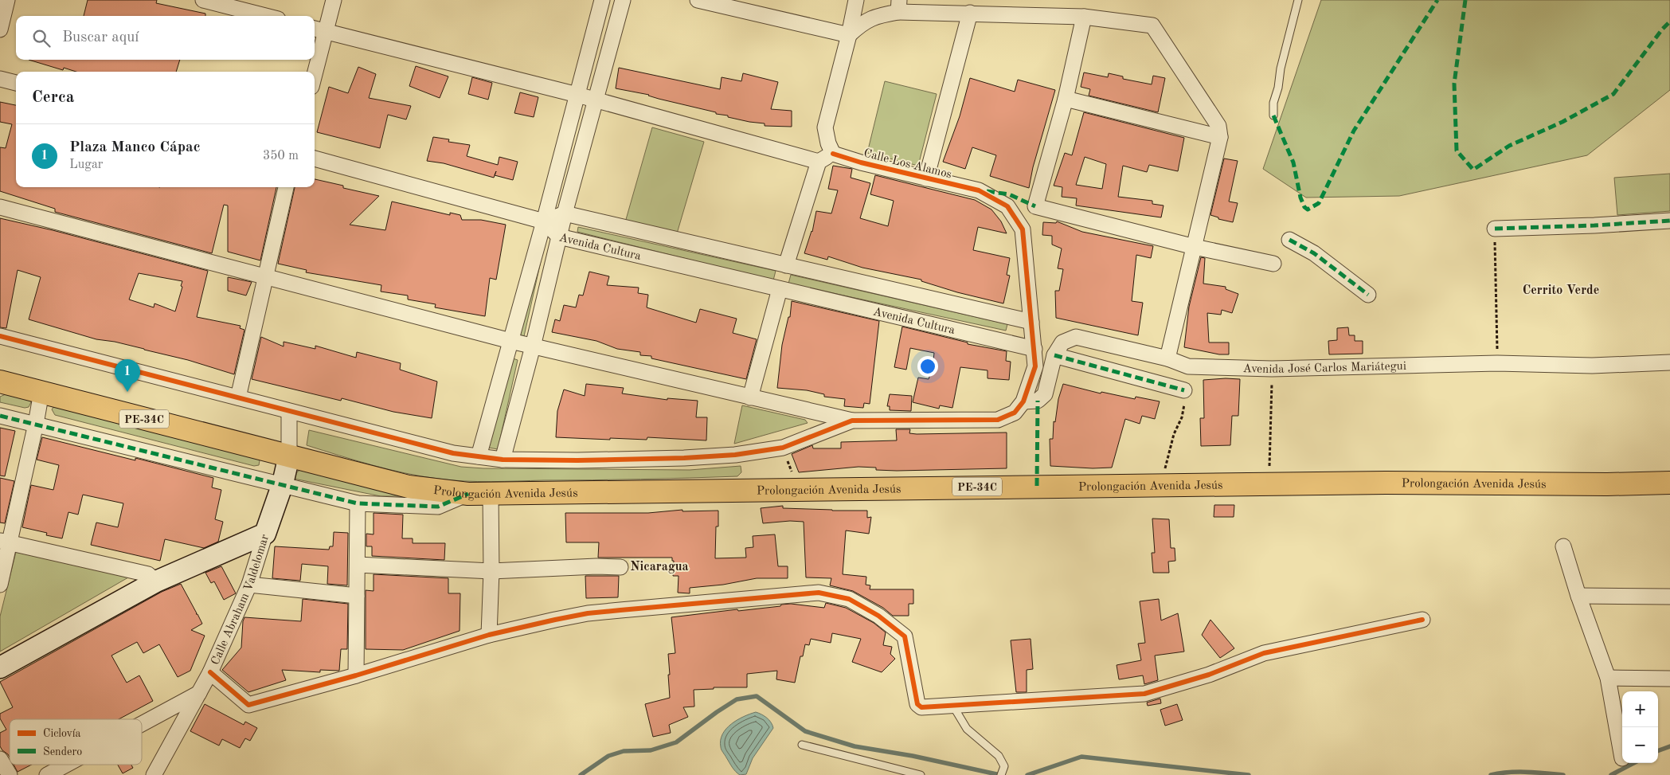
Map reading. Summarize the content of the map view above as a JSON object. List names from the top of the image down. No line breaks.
{"streets":{"main road":["PE-34C","Prolongación Avenida Jesús"],"street":["Calle Los Alamos","Avenida Cultura","Avenida José Carlos Mariátegui","Calle Abraham Valdelomar"]},"crossings":[["Calle Los Alamos","Avenida Cultura"],["Calle Los Alamos","Avenida José Carlos Mariátegui"],["Prolongación Avenida Jesús","Calle Abraham Valdelomar"]],"districts":["Cerrito Verde","Nicaragua"],"legend":["Ciclovía","Sendero"],"page":{"search":"Buscar aquí","heading":"Cerca","list":[{"mark":"1","name":"Plaza Manco Cápac","note":"Lugar","value":"350 m"}],"pins":"1","map_buttons":["+","−"]}}
